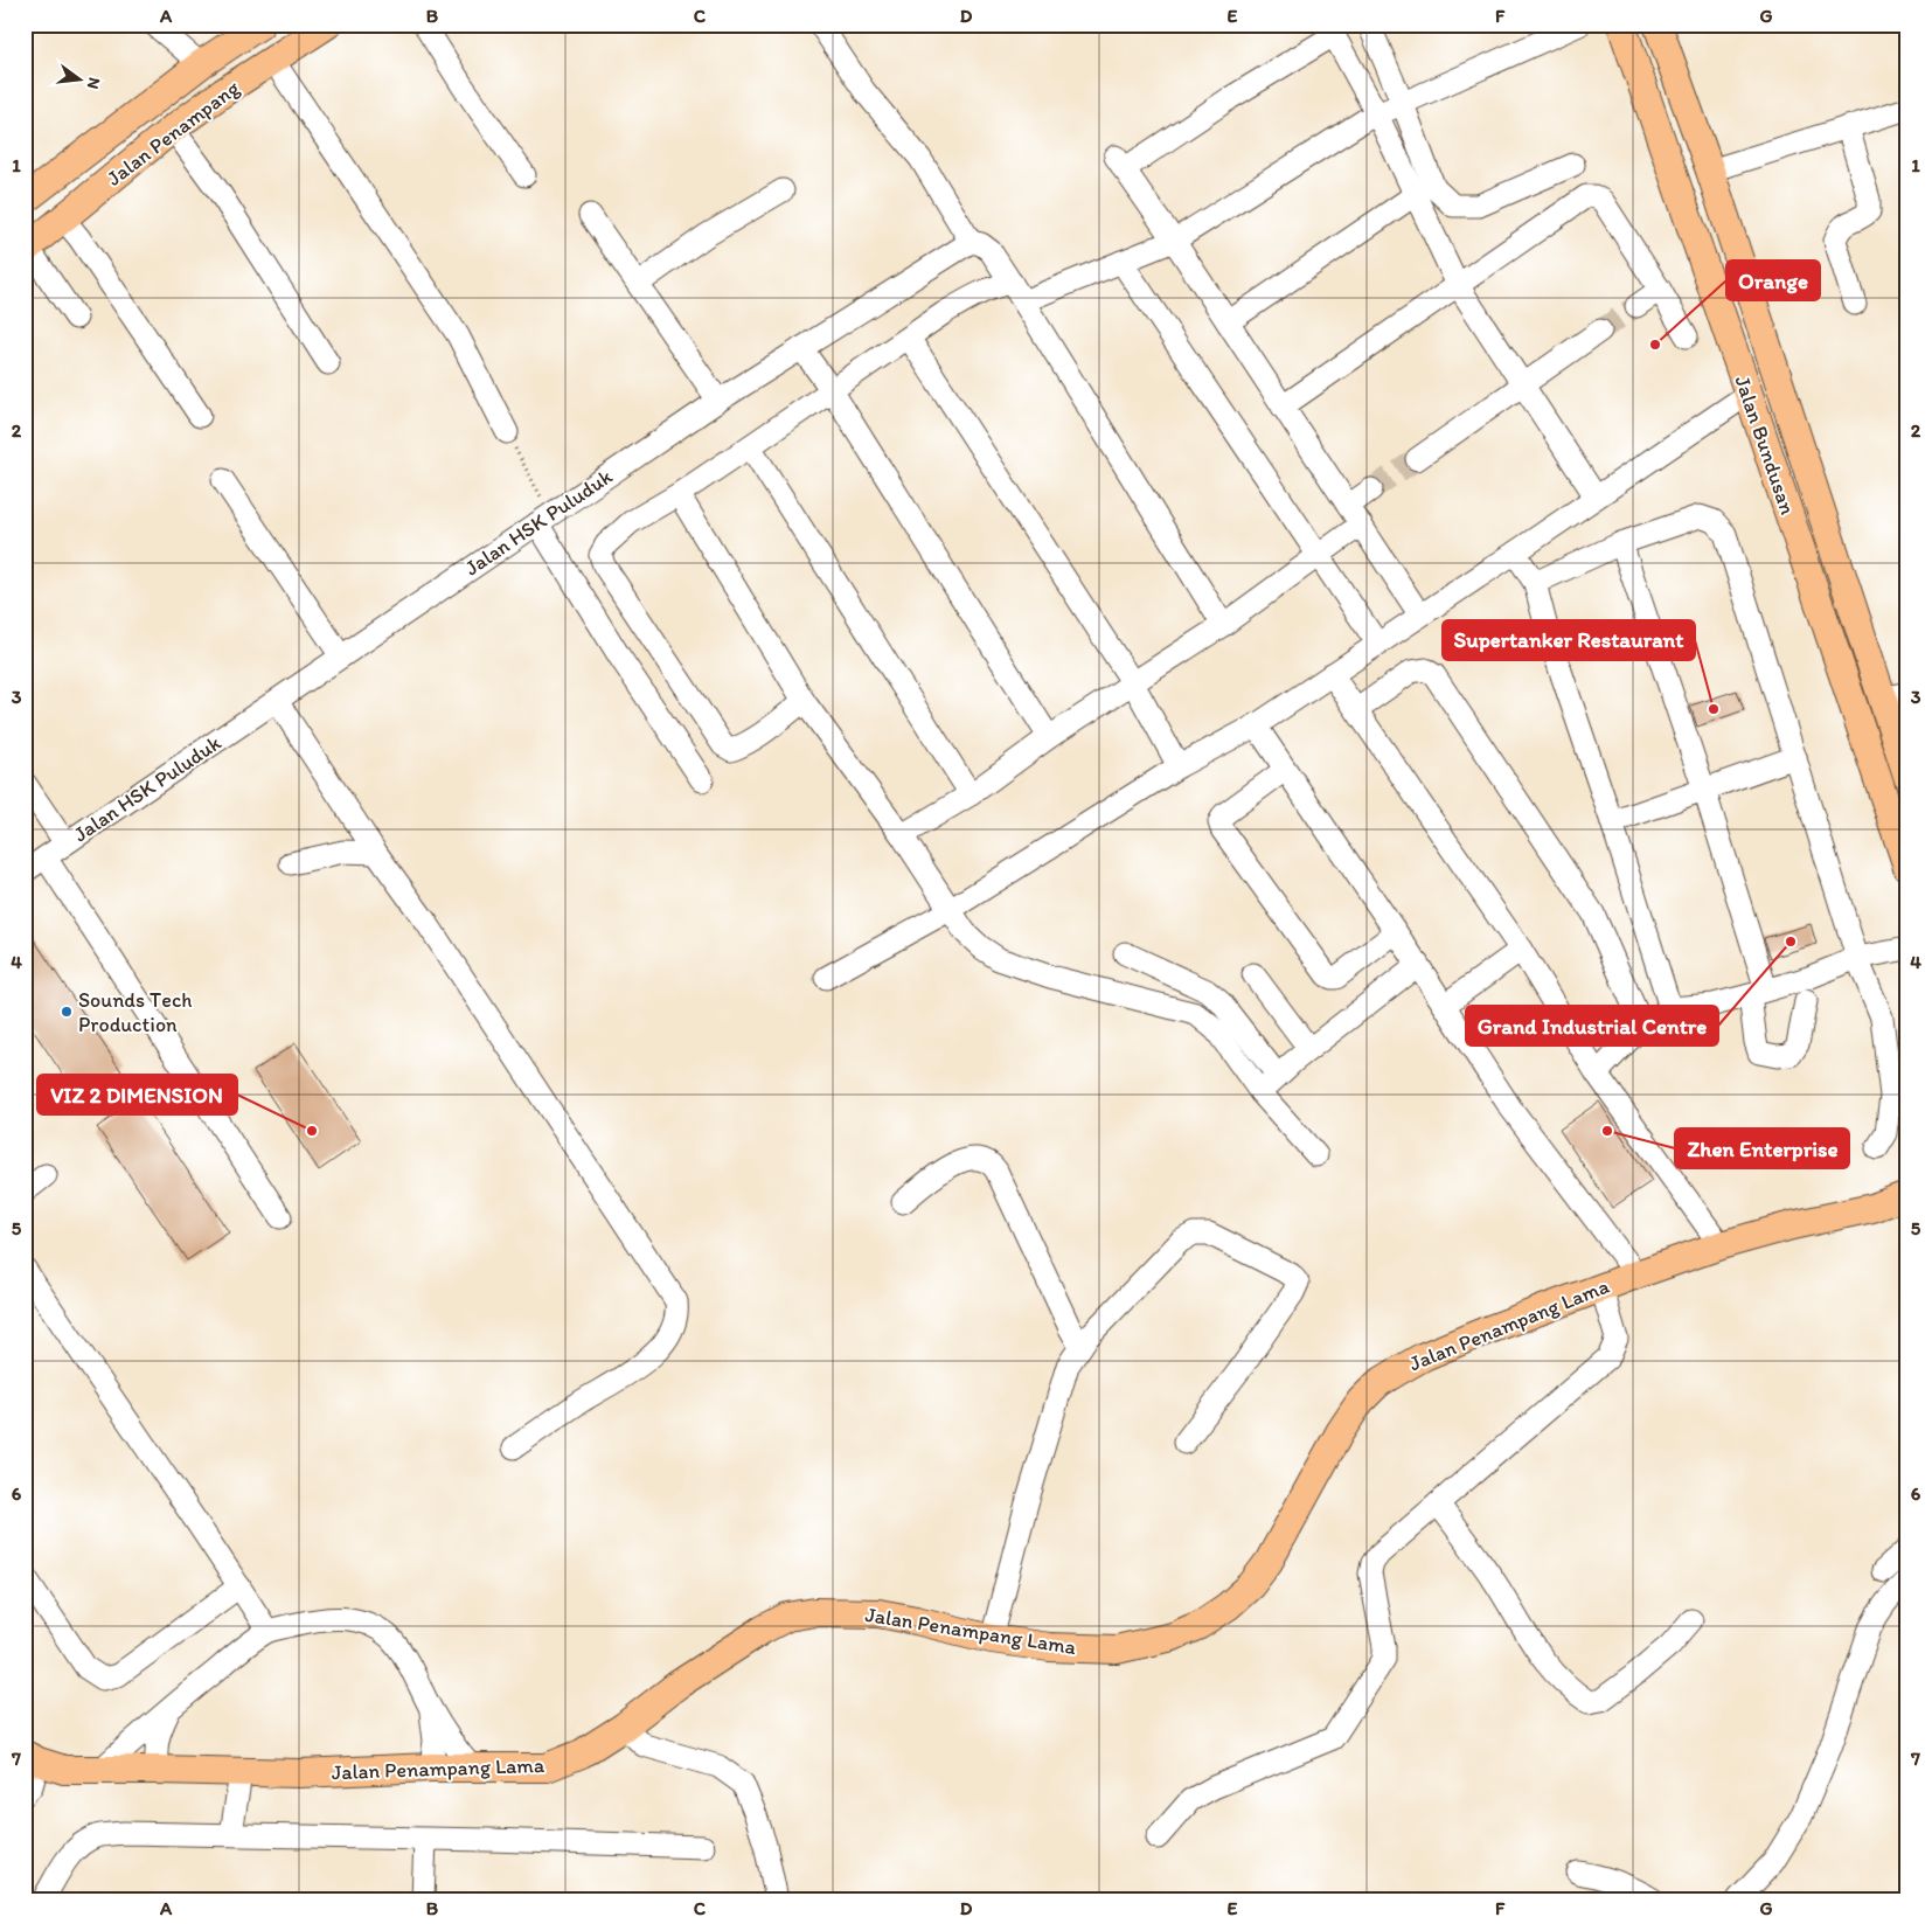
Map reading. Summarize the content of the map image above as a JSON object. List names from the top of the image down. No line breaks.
{"streets":{"main road":["Jalan Penampang","Jalan Bundusan","Jalan Penampang Lama"],"street":["Jalan HSK Puluduk"]},"places":["Orange","Supertanker Restaurant","Grand Industrial Centre","Sounds Tech Production","VIZ 2 DIMENSION","Zhen Enterprise"],"north":"right","grid":{"columns":["A","B","C","D","E","F","G"],"rows":["1","2","3","4","5","6","7"]}}
